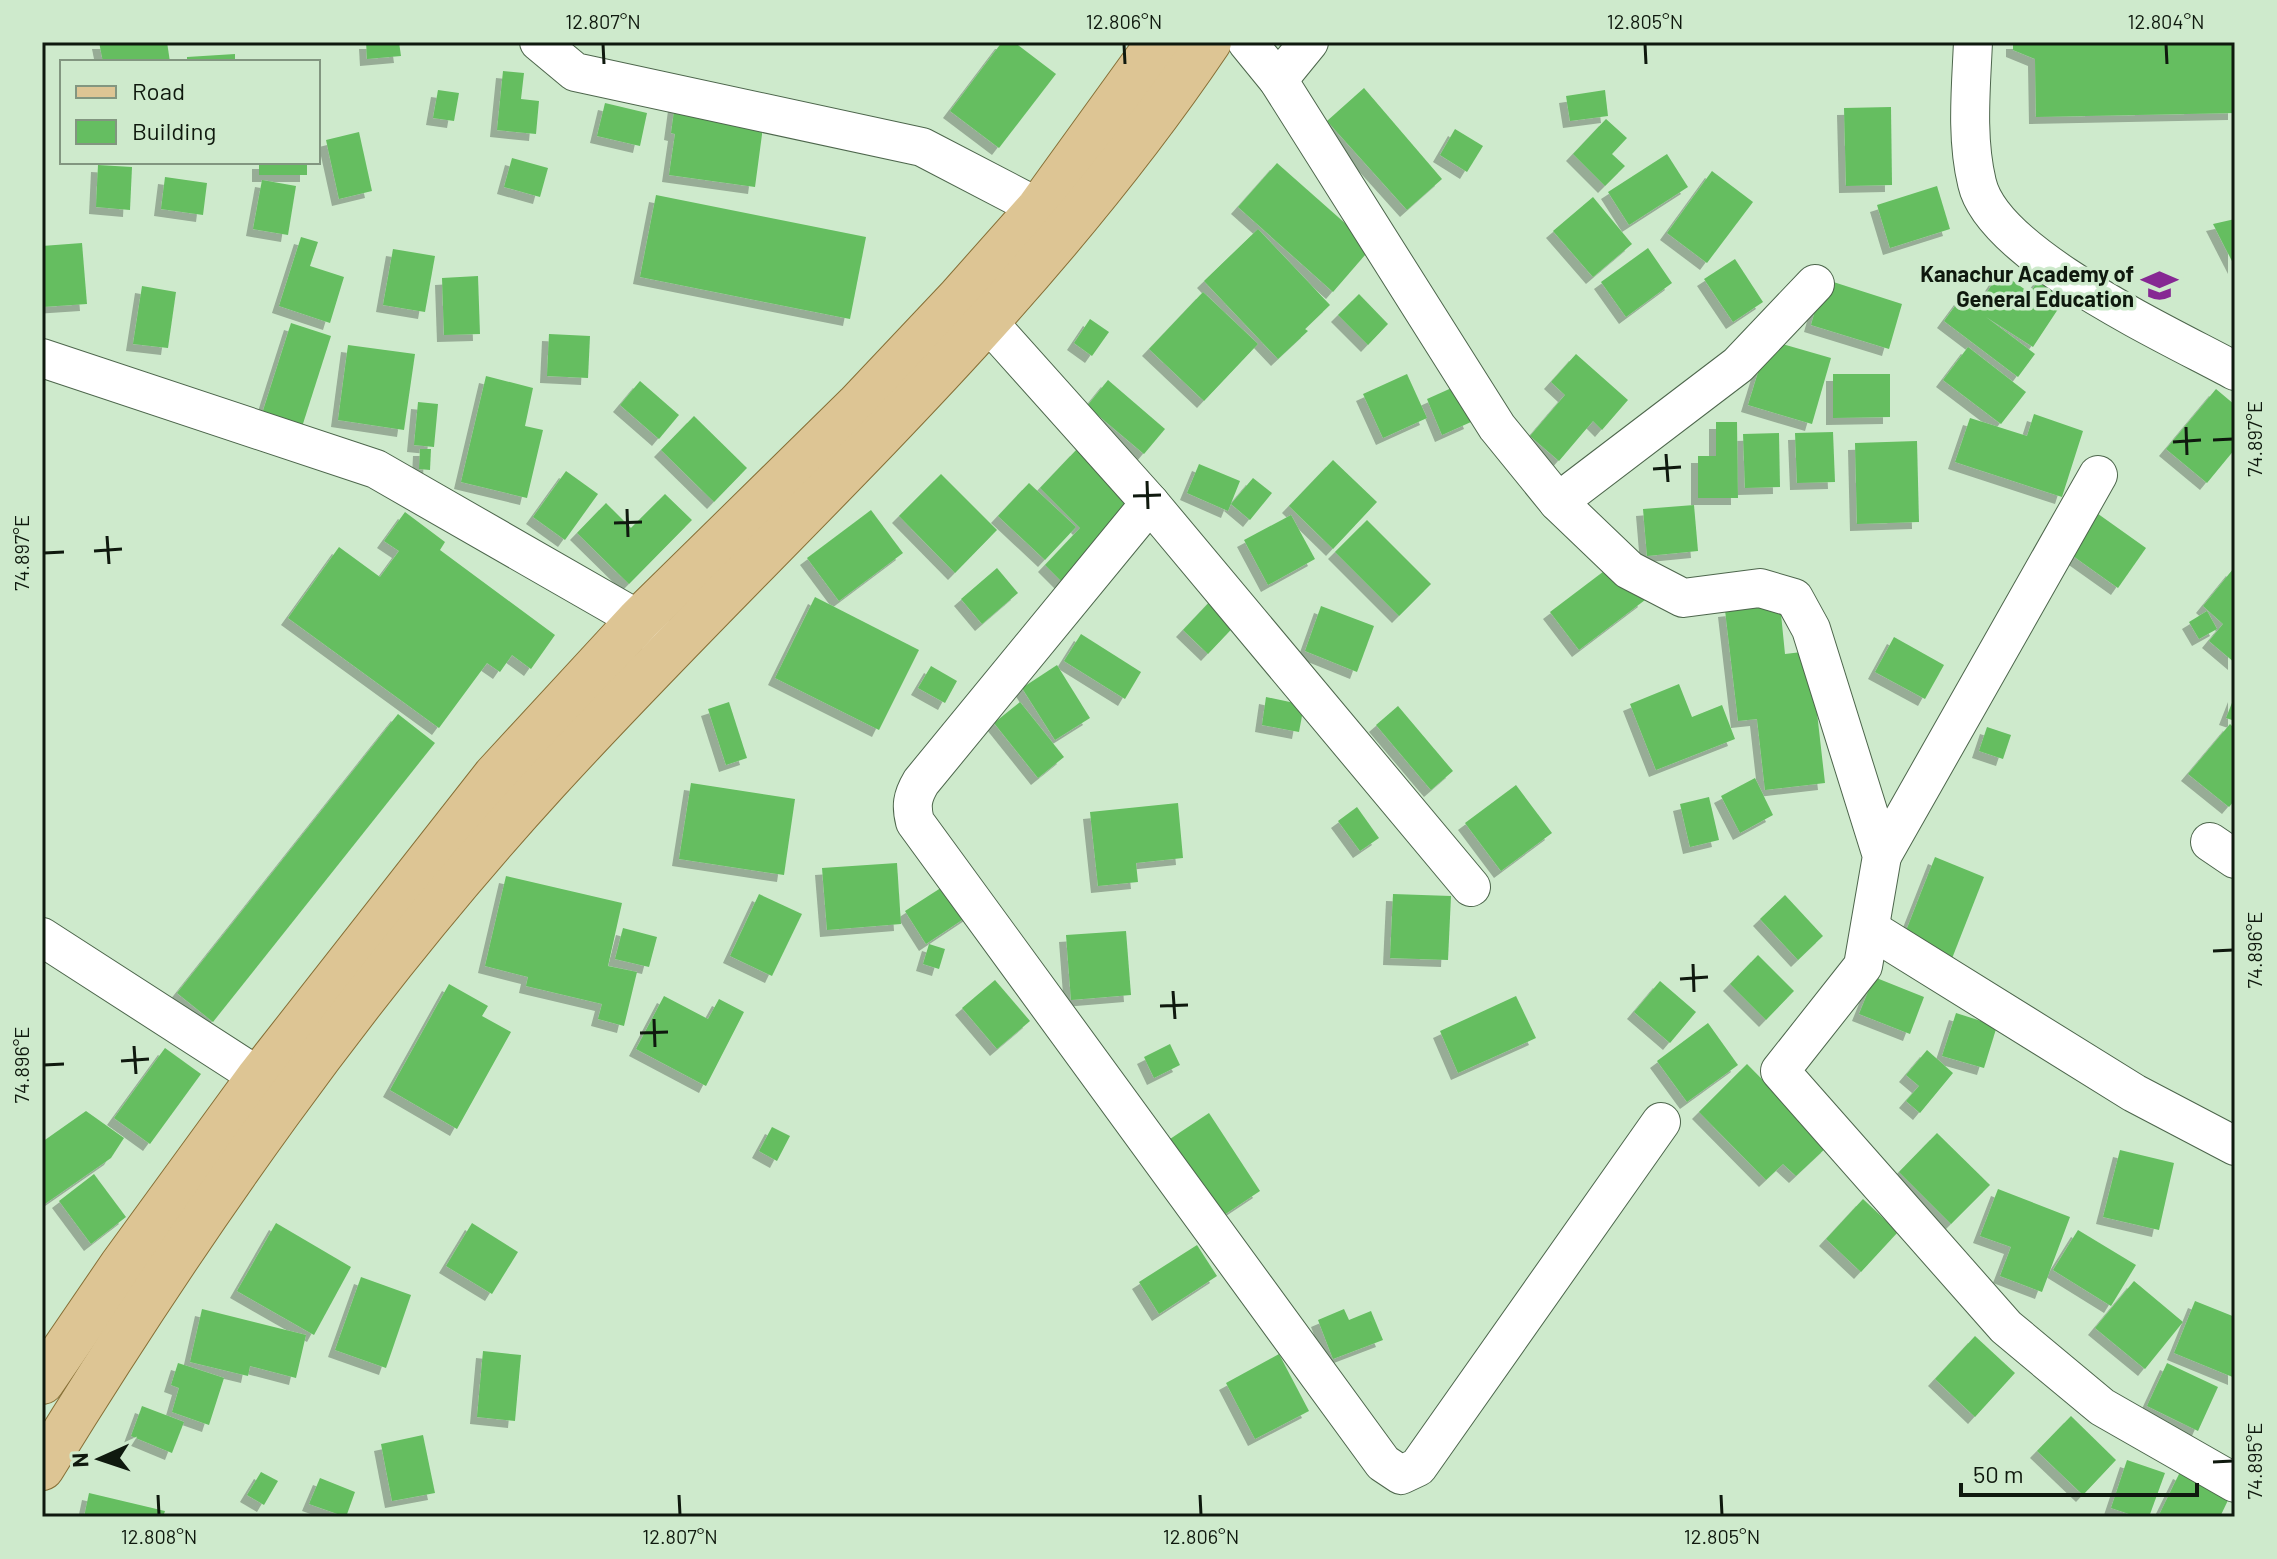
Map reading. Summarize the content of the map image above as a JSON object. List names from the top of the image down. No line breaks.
{"places":{"school or university":["Kanachur Academy of General Education"]},"legend":["Road","Building"],"scale_bar":"50 m","north":"left","coordinates":["12.807°N","12.806°N","12.805°N","12.804°N","74.897°E","74.896°E","74.895°E","12.808°N"]}
